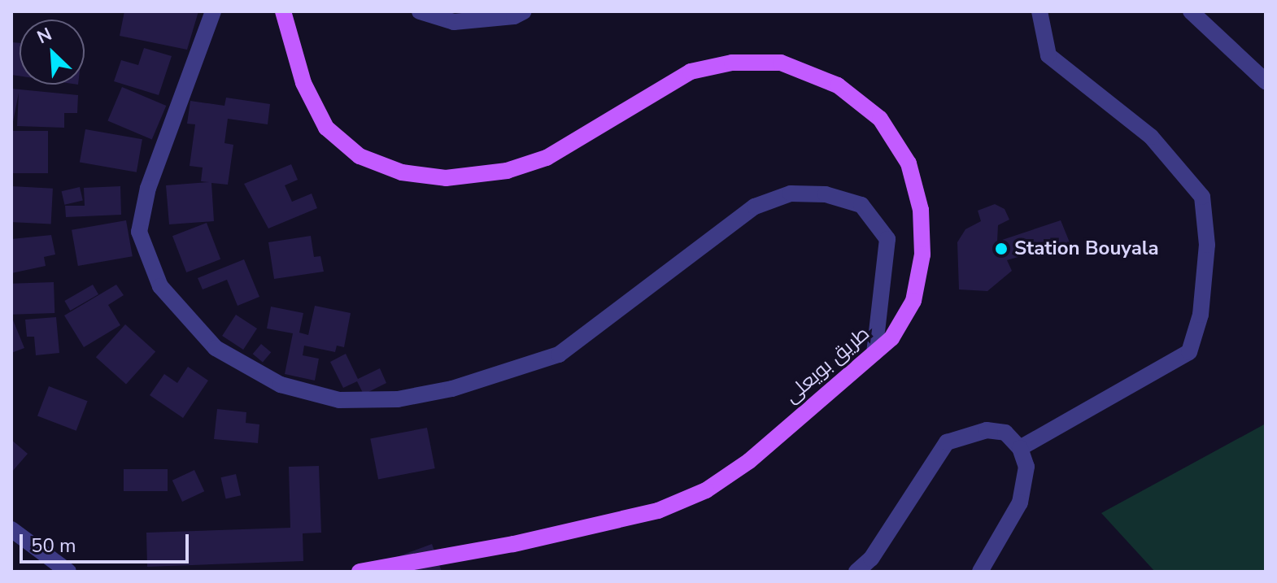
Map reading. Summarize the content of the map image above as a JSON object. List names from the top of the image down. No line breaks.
{"streets":{"main road":["طريق بويعلى"]},"places":["Station Bouyala"],"scale_bar":"50 m","north":"top left"}
